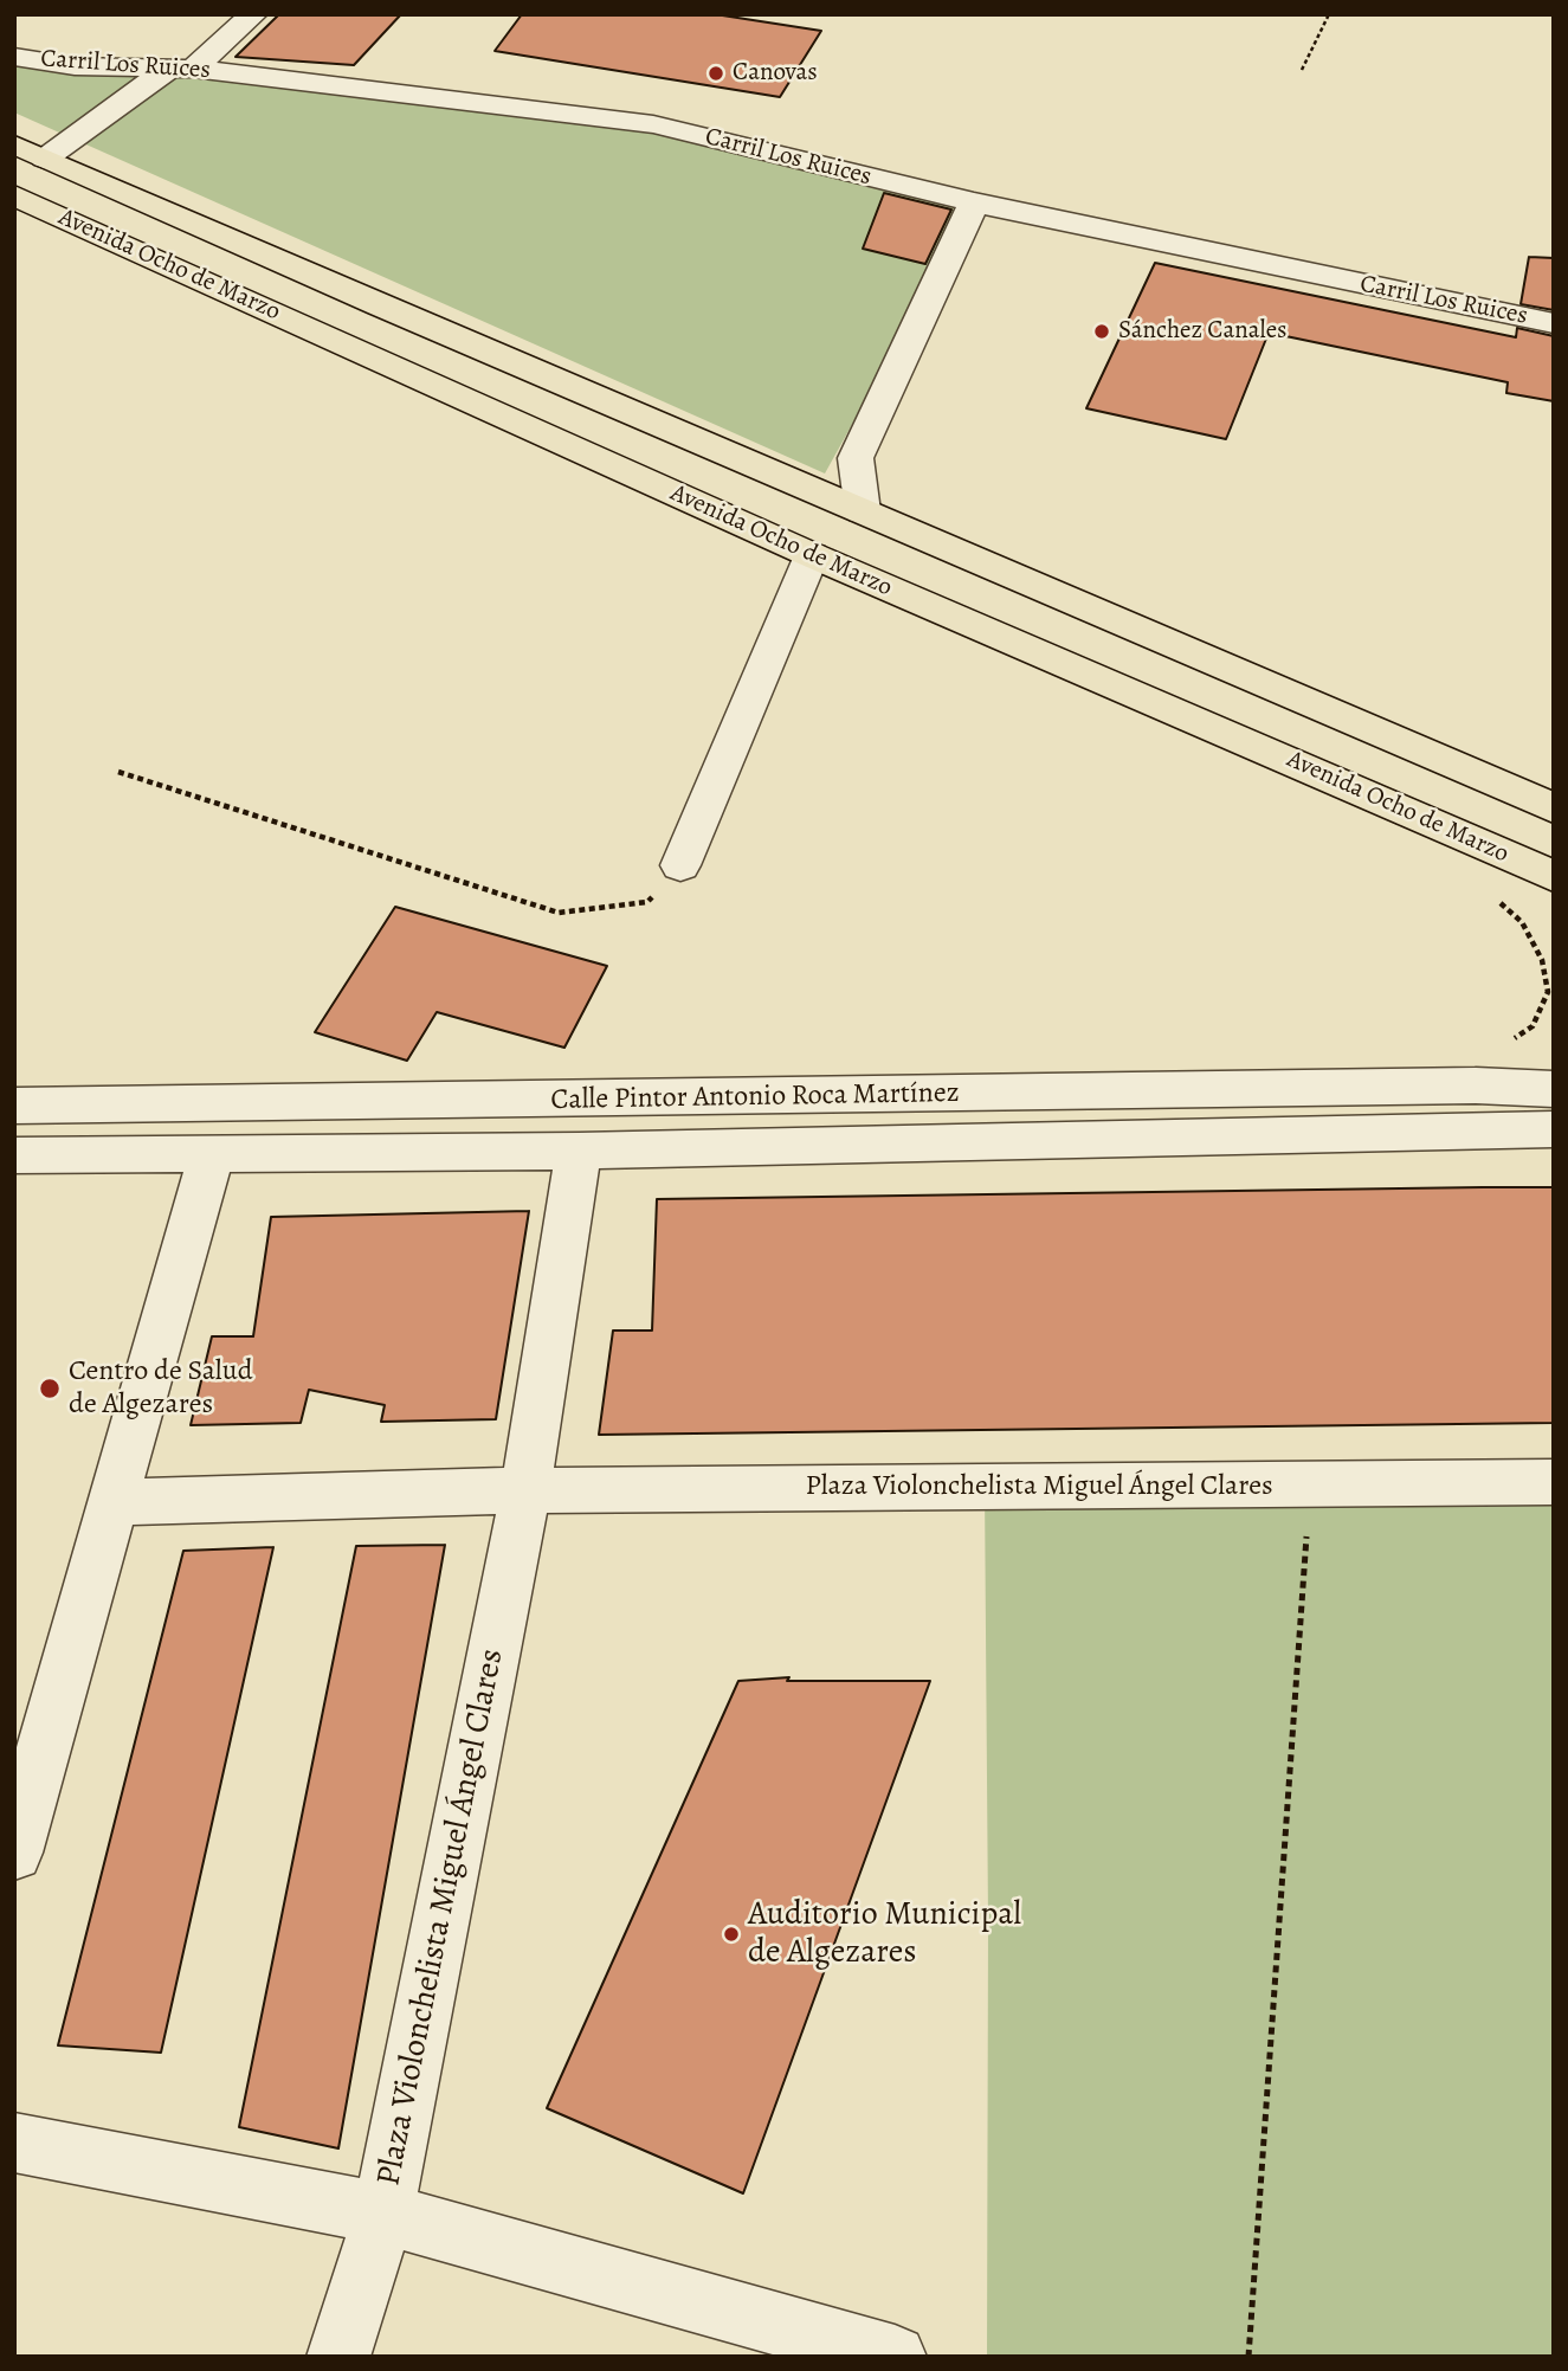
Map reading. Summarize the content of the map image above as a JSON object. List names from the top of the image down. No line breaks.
{"streets":{"main road":["Avenida Ocho de Marzo"],"street":["Carril Los Ruices","Calle Pintor Antonio Roca Martínez","Plaza Violonchelista Miguel Ángel Clares"]},"places":["Canovas","Sánchez Canales","Centro de Salud de Algezares","Auditorio Municipal de Algezares"]}
